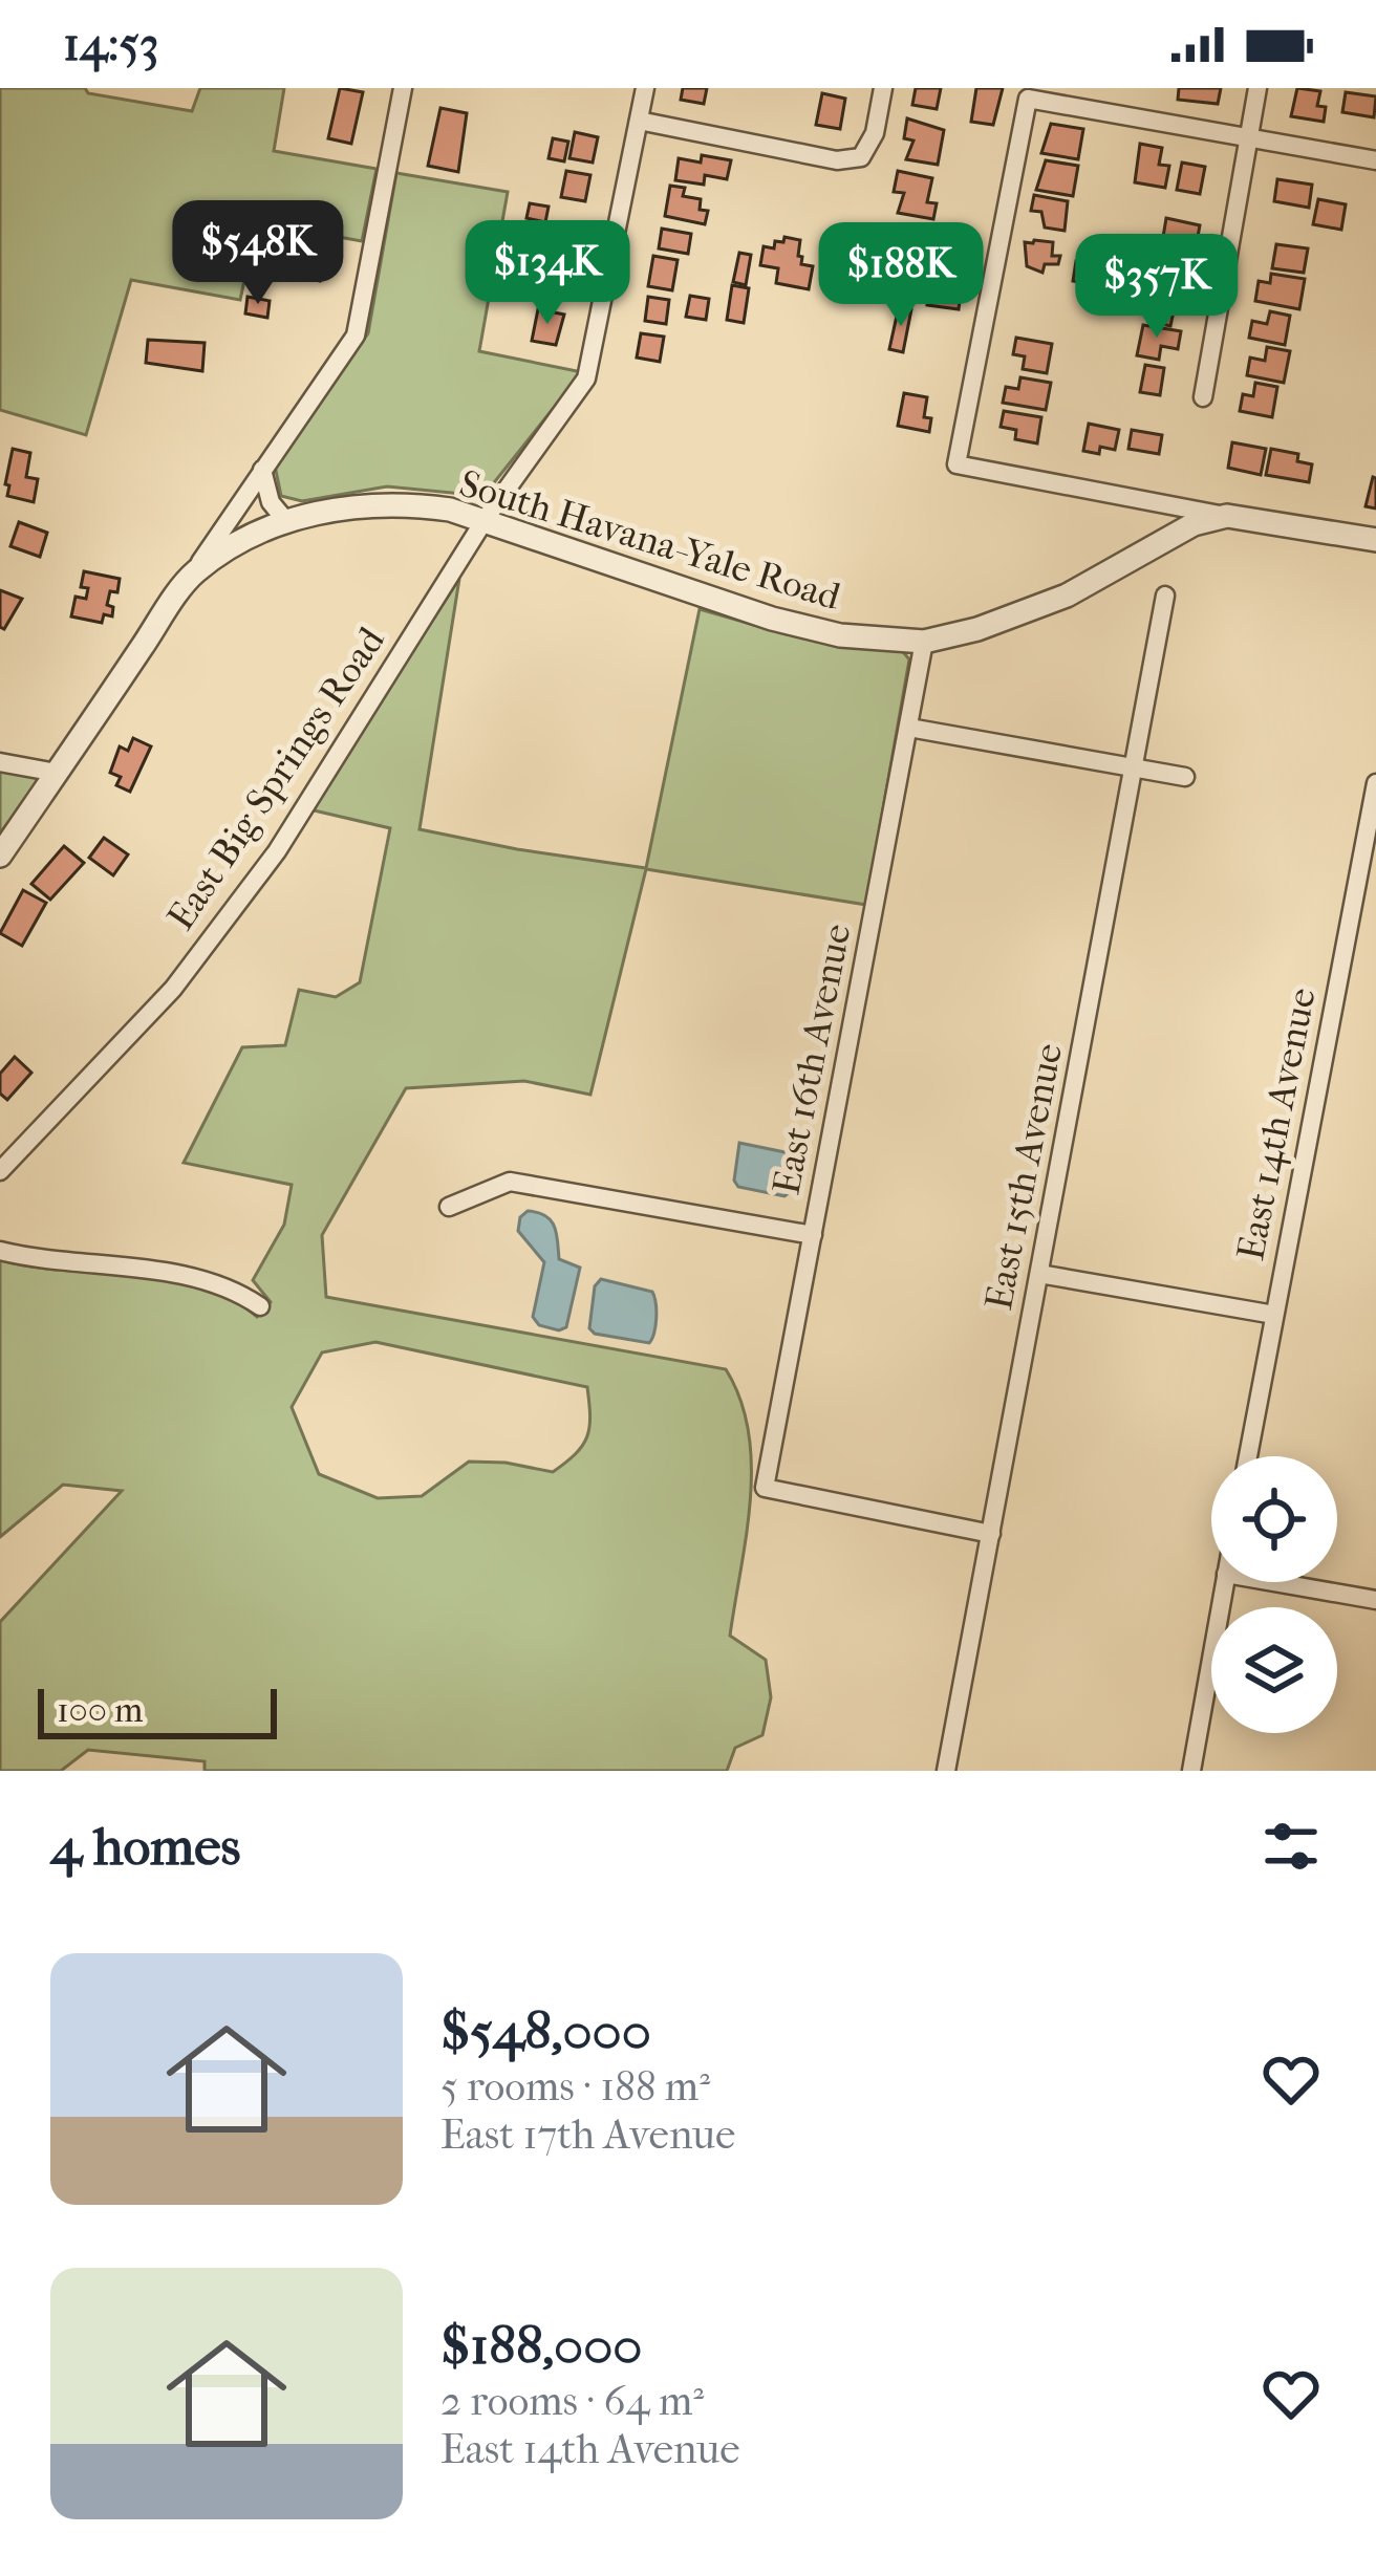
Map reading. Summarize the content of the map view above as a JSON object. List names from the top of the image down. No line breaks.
{"streets":{"street":["South Havana-Yale Road","East Big Springs Road","East 16th Avenue","East 14th Avenue","East 15th Avenue"]},"crossings":[["South Havana-Yale Road","East Big Springs Road"],["South Havana-Yale Road","East 16th Avenue"],["East 16th Avenue","East 15th Avenue"]],"scale_bar":"100 m","page":{"status":"14:53","price":["$548K","$134K","$188K","$357K"],"scale":"100 m","heading":"4 homes","list":[{"name":"$548,000","note":"5 rooms · 188 m² · East 17th Avenue"},{"name":"$188,000","note":"2 rooms · 64 m² · East 14th Avenue"}]}}
